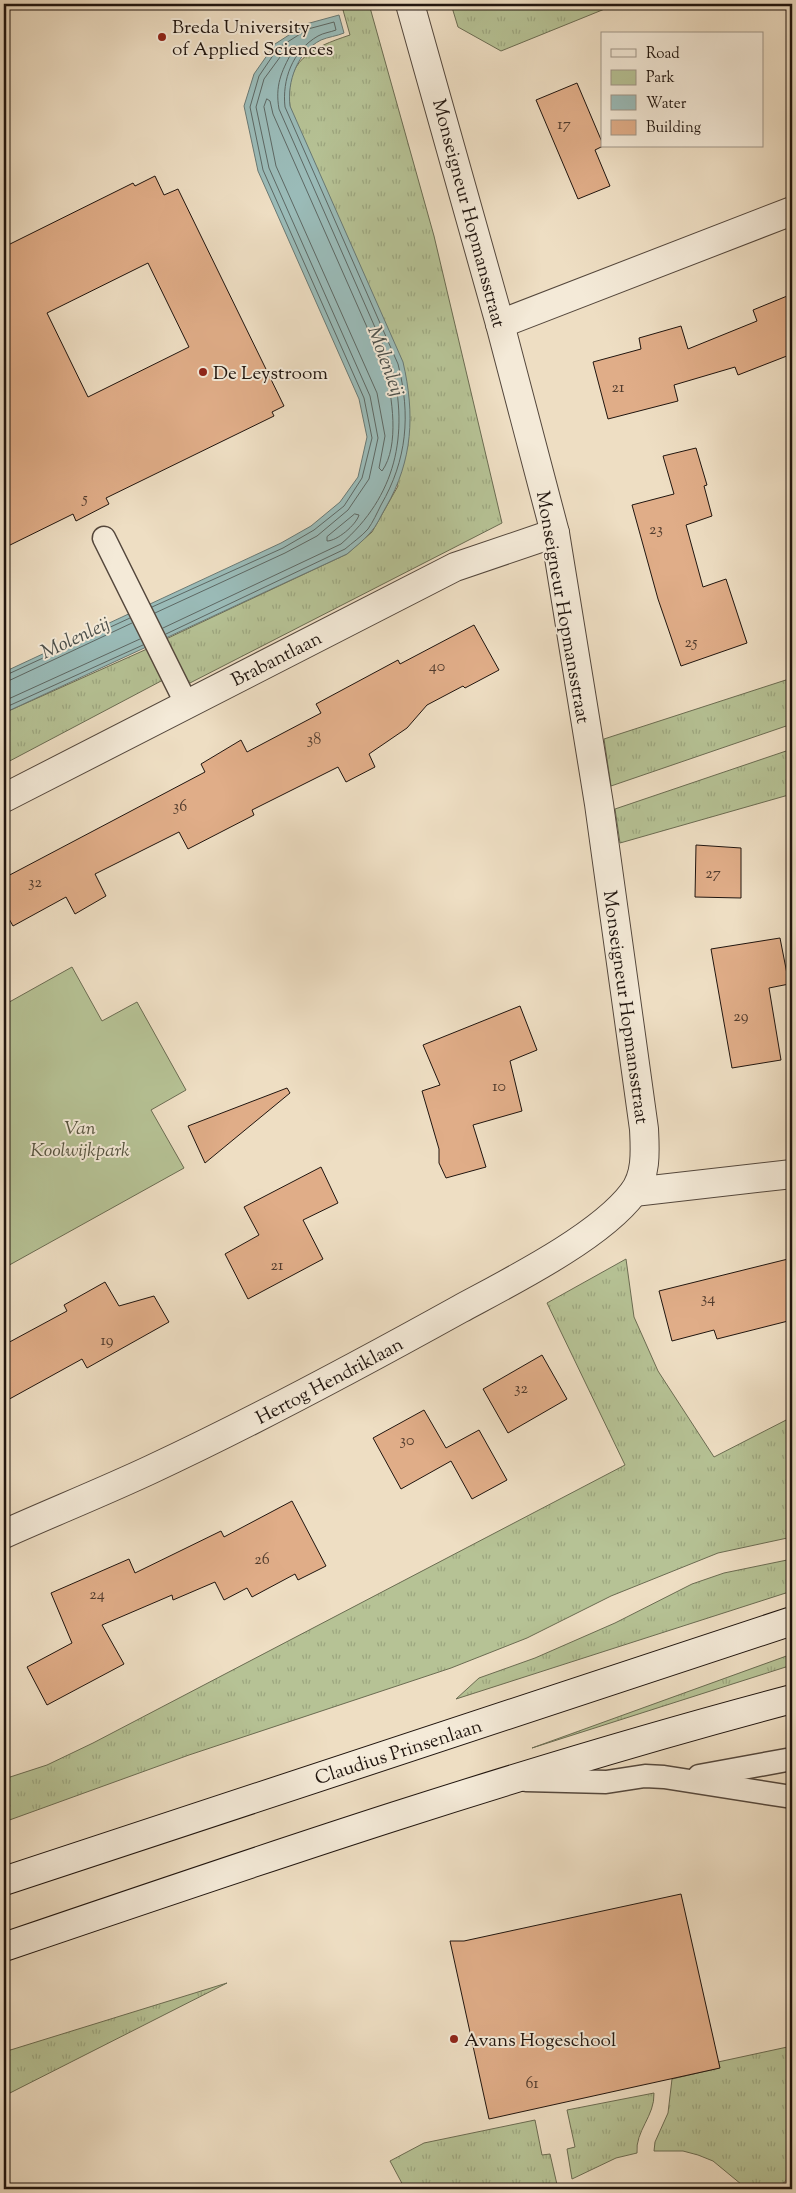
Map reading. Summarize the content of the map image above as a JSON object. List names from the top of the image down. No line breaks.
{"streets":{"street":["Monseigneur Hopmansstraat","Brabantlaan","Hertog Hendriklaan","Claudius Prinsenlaan"]},"crossings":[["Monseigneur Hopmansstraat","Brabantlaan"],["Monseigneur Hopmansstraat","Hertog Hendriklaan"]],"water":["Molenleij"],"parks":["Van Koolwijkpark"],"places":["Breda University of Applied Sciences","De Leystroom","Avans Hogeschool"],"house_numbers":["17","21","5","23","25","40","38","36","27","32","29","10","21","34","19","32","30","26","24","61"],"legend":["Road","Park","Water","Building"]}
